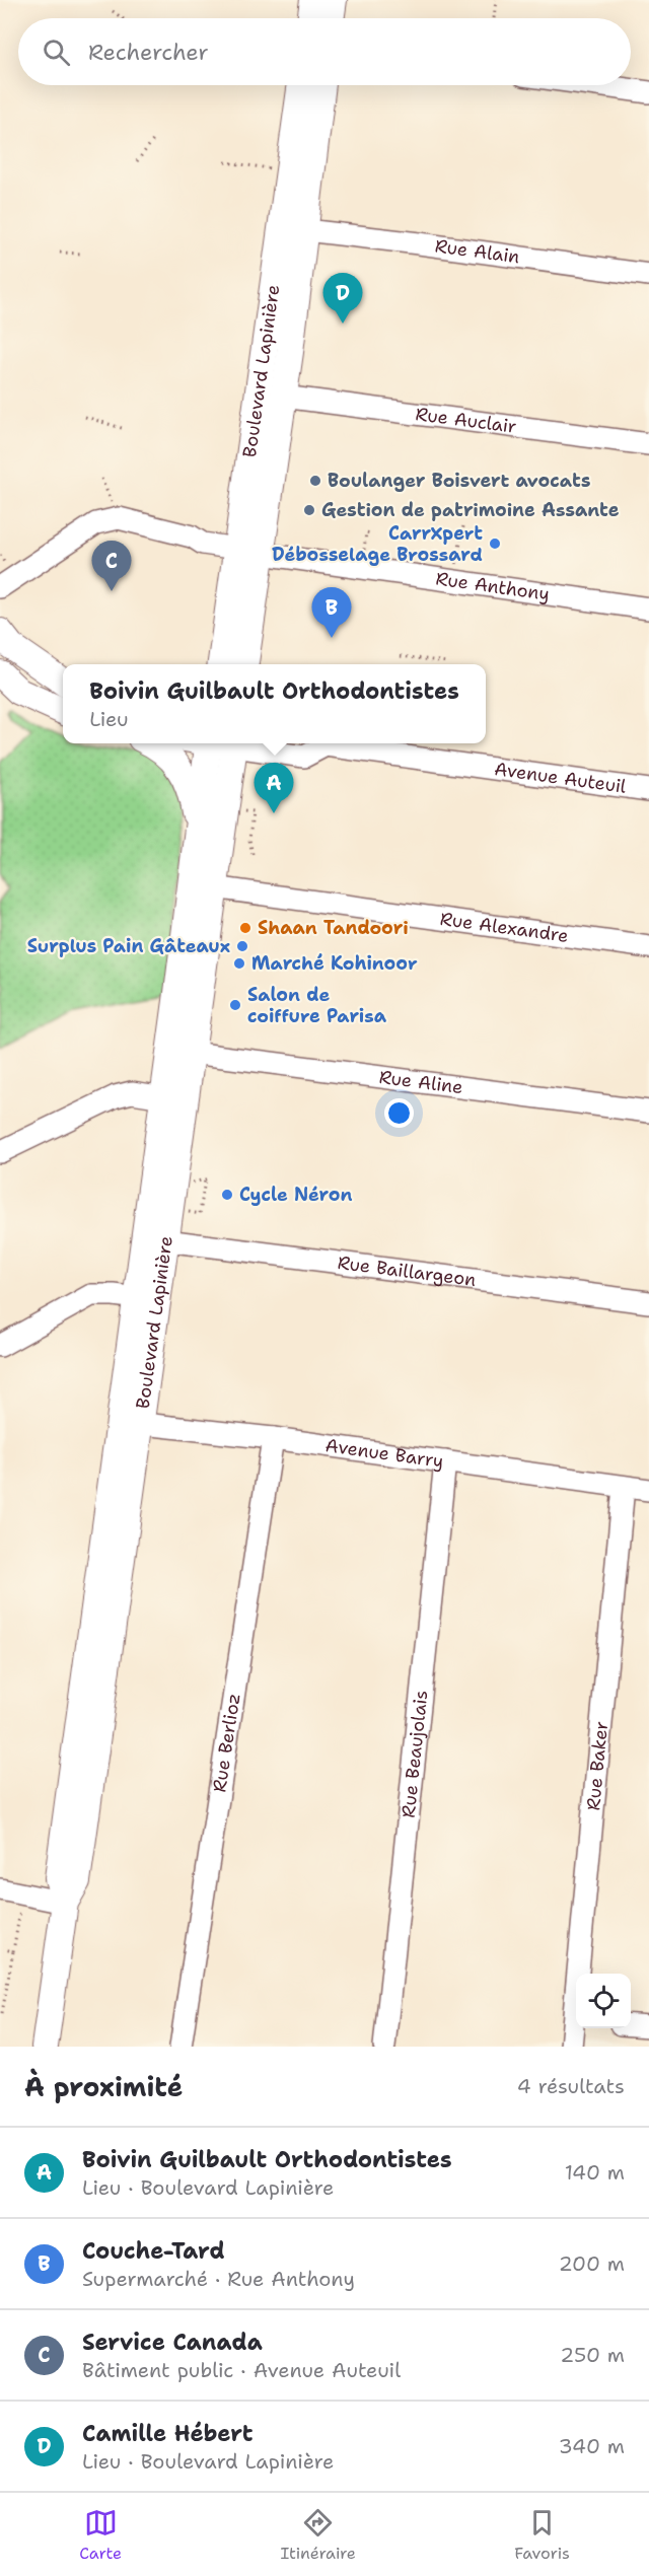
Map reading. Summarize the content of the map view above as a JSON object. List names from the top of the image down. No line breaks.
{"streets":{"main road":["Boulevard Lapinière"],"street":["Rue Alain","Rue Auclair","Rue Anthony","Avenue Auteuil","Rue Alexandre","Rue Aline","Rue Baillargeon","Avenue Barry","Rue Berlioz","Rue Beaujolais","Rue Baker"]},"crossings":[["Rue Alain","Boulevard Lapinière"],["Boulevard Lapinière","Rue Auclair"],["Boulevard Lapinière","Rue Anthony"],["Boulevard Lapinière","Rue Alexandre"],["Boulevard Lapinière","Rue Aline"],["Boulevard Lapinière","Rue Baillargeon"],["Boulevard Lapinière","Avenue Barry"],["Avenue Barry","Rue Berlioz"],["Avenue Barry","Rue Beaujolais"],["Avenue Barry","Rue Baker"]],"places":["Boulanger Boisvert avocats","Gestion de patrimoine Assante","CarrXpert Débosselage Brossard","Shaan Tandoori","Surplus Pain Gâteaux","Marché Kohinoor","Salon de coiffure Parisa","Cycle Néron"],"page":{"search":"Rechercher","pins":["D","C","B","A"],"popup":["Boivin Guilbault Orthodontistes","Lieu"],"heading":["À proximité","4 résultats"],"list":[{"mark":"A","name":"Boivin Guilbault Orthodontistes","note":"Lieu · Boulevard Lapinière","value":"140 m"},{"mark":"B","name":"Couche-Tard","note":"Supermarché · Rue Anthony","value":"200 m"},{"mark":"C","name":"Service Canada","note":"Bâtiment public · Avenue Auteuil","value":"250 m"},{"mark":"D","name":"Camille Hébert","note":"Lieu · Boulevard Lapinière","value":"340 m"}],"nav":["Carte","Itinéraire","Favoris"]}}
